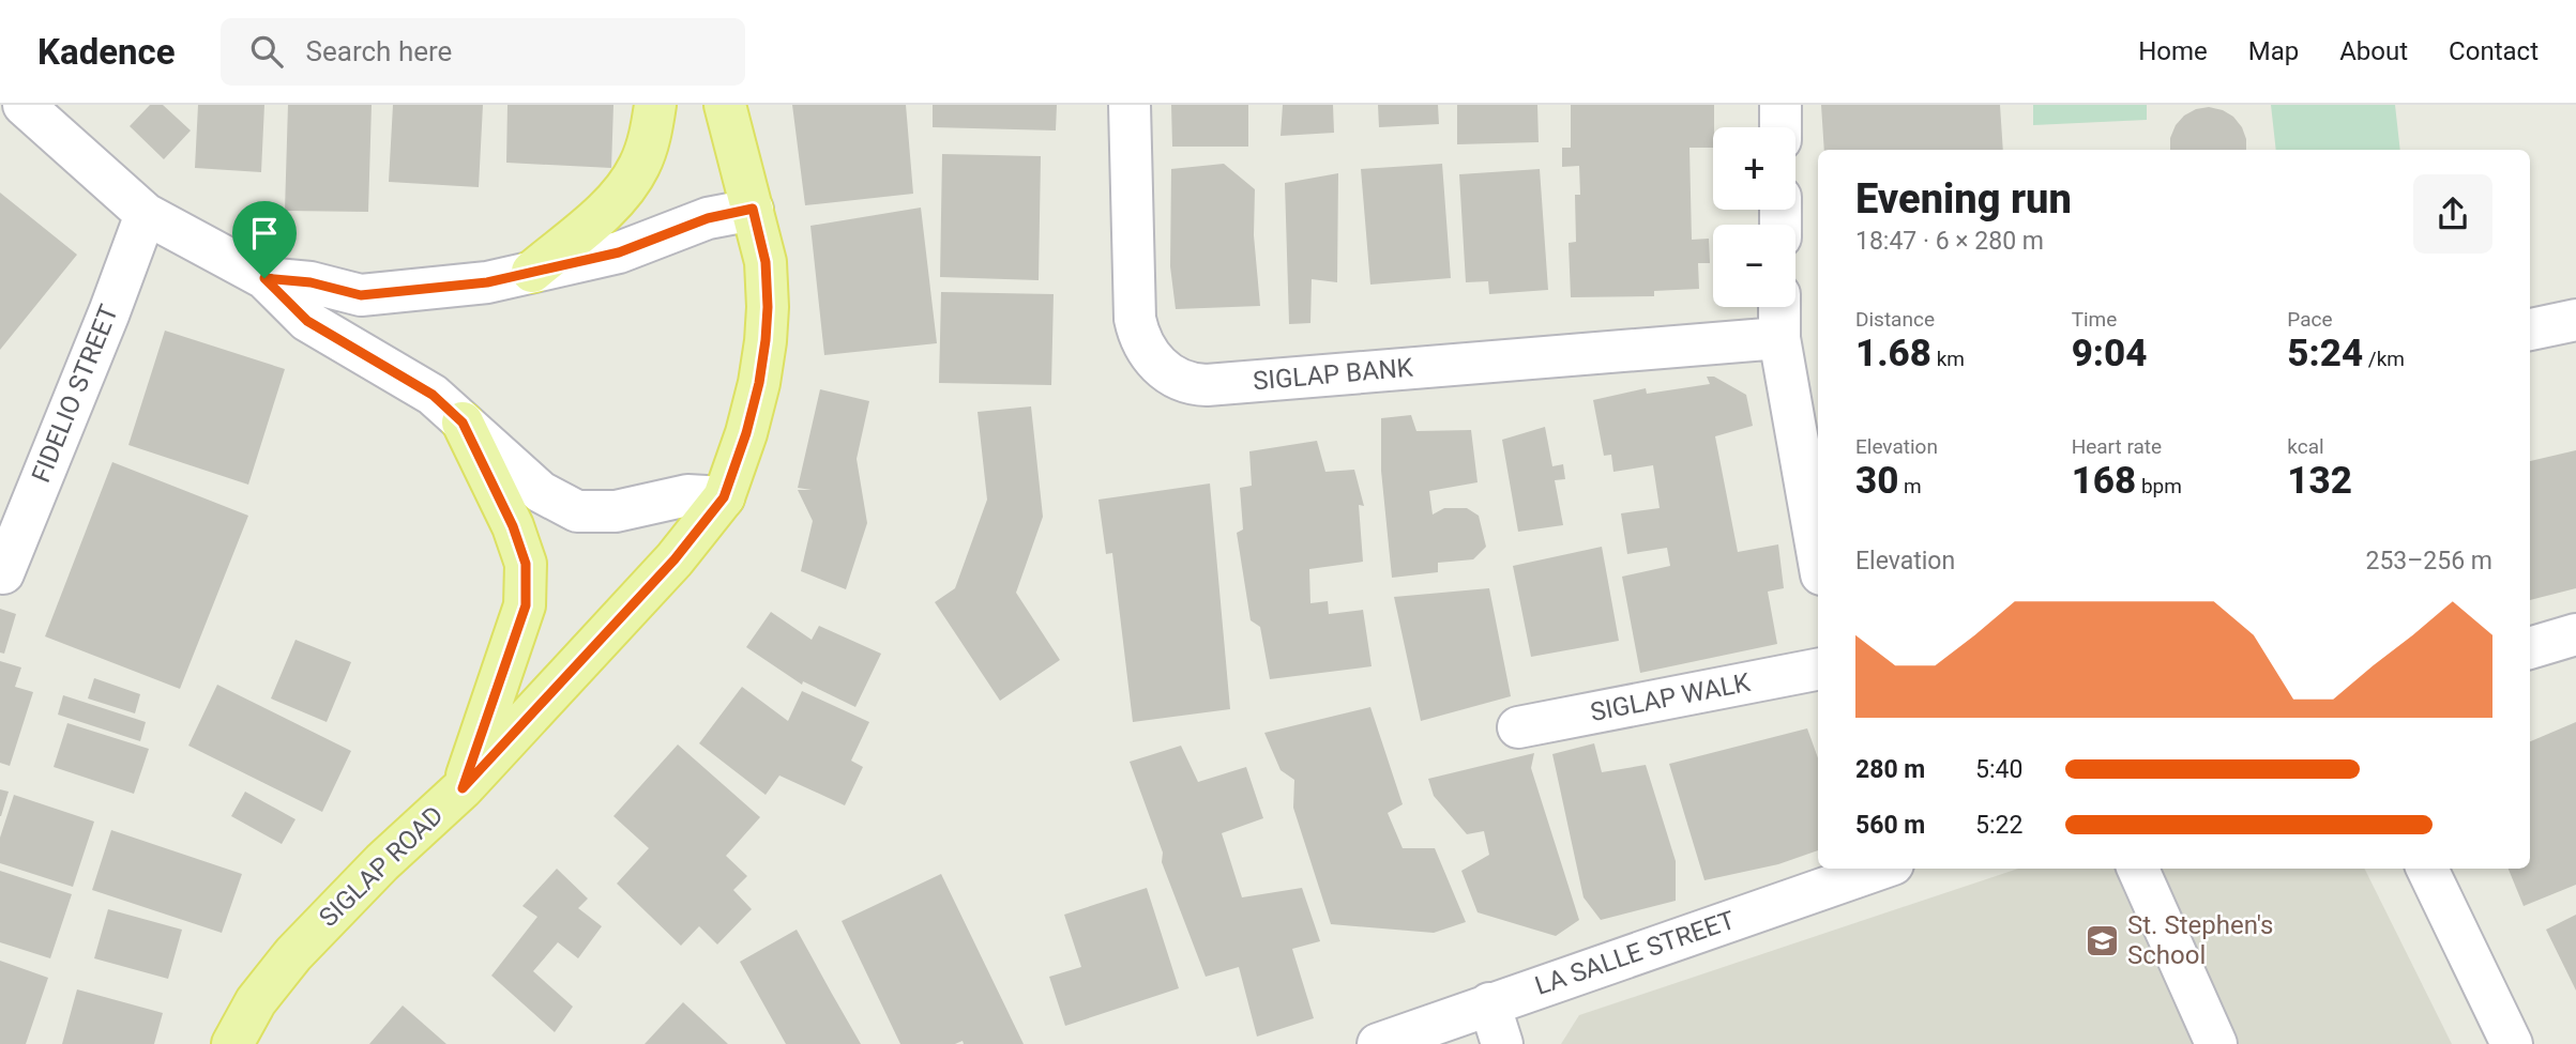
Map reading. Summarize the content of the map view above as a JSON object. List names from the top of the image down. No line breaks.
{"streets":{"main road":["SIGLAP ROAD"],"street":["SIGLAP BANK","FIDELIO STREET","SIGLAP WALK","LA SALLE STREET"]},"places":{"school or university":["St. Stephen's School"]},"page":{"header":"Kadence","search":"Search here","nav":["Home","Map","About","Contact"],"map_buttons":["+","−"],"heading":["Evening run","18:47 · 6 × 280 m"],"stats":[["Distance","1.68 km"],["Time","9:04"],["Pace","5:24 /km"],["Elevation","30 m"],["Heart rate","168 bpm"],["kcal","132"]],"chart":["Elevation","253–256 m"],"list":[{"name":"280 m","note":"5:40"},{"name":"560 m","note":"5:22"}]}}
